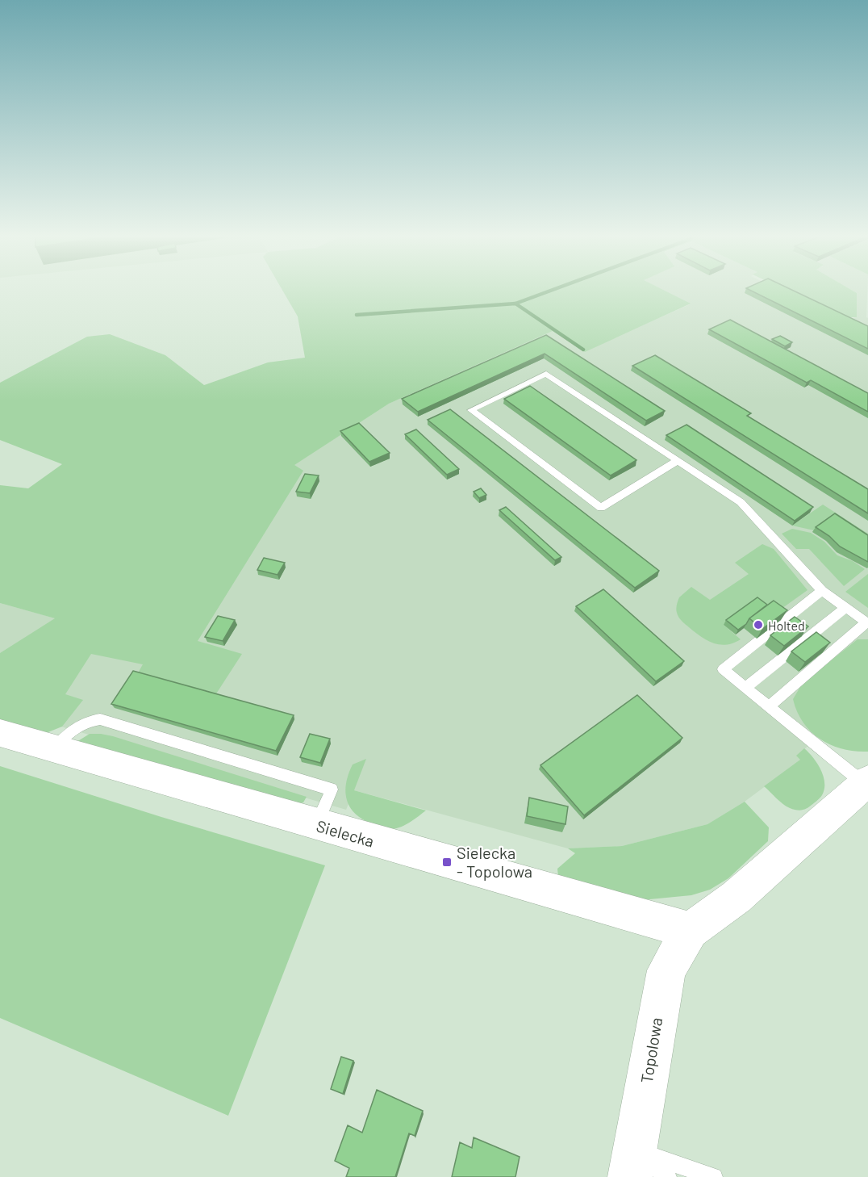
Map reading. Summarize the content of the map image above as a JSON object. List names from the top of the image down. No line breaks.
{"streets":{"street":["Sielecka","Topolowa"]},"crossings":[["Sielecka","Topolowa"]],"places":{"other":["Holted"],"transit":["Sielecka - Topolowa"]}}
